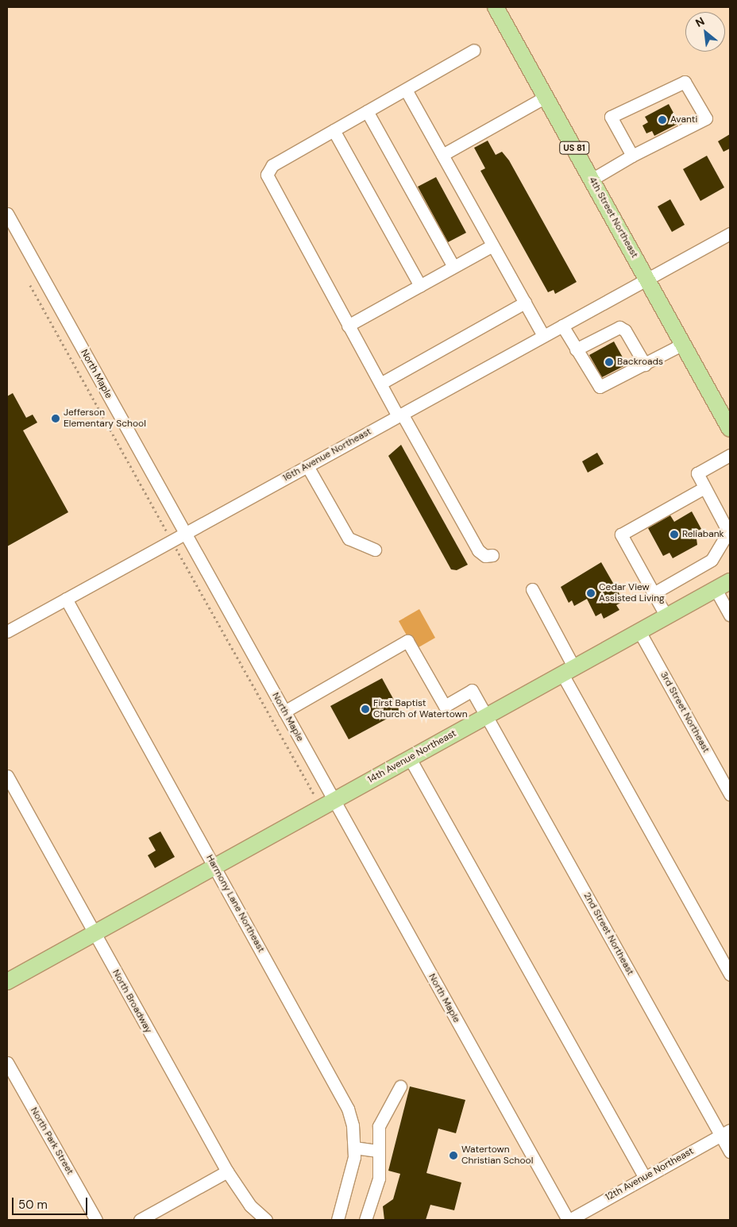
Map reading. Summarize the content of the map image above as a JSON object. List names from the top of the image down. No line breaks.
{"streets":{"main road":["US 81","4th Street Northeast","14th Avenue Northeast"],"street":["North Maple","16th Avenue Northeast","3rd Street Northeast","Harmony Lane Northeast","2nd Street Northeast","North Broadway","North Park Street","12th Avenue Northeast"]},"crossings":[["4th Street Northeast","16th Avenue Northeast"],["North Maple","16th Avenue Northeast"],["North Maple","14th Avenue Northeast"],["North Maple","2nd Street Northeast"],["North Maple","12th Avenue Northeast"],["16th Avenue Northeast","Harmony Lane Northeast"],["3rd Street Northeast","14th Avenue Northeast"],["14th Avenue Northeast","Harmony Lane Northeast"],["14th Avenue Northeast","2nd Street Northeast"],["14th Avenue Northeast","North Broadway"],["2nd Street Northeast","12th Avenue Northeast"]],"places":["Avanti","Backroads","Jefferson Elementary School","Reliabank","Cedar View Assisted Living","First Baptist Church of Watertown","Watertown Christian School"],"scale_bar":"50 m","north":"top left"}
